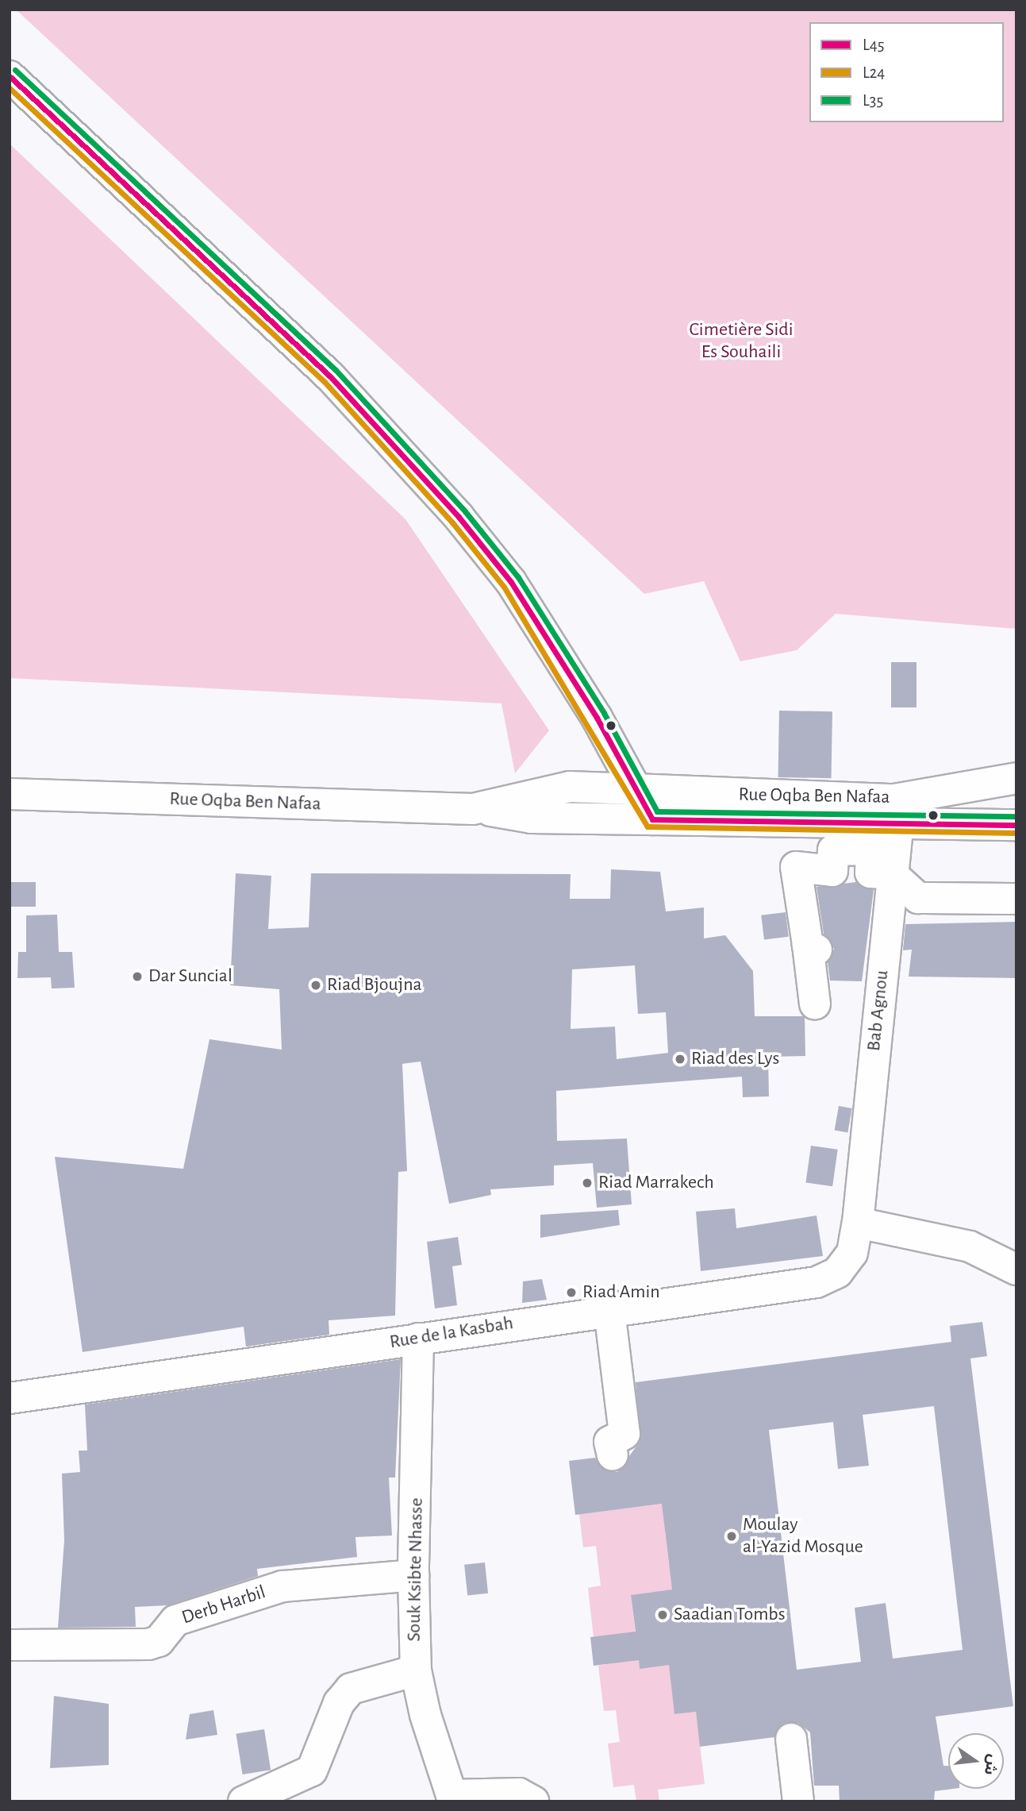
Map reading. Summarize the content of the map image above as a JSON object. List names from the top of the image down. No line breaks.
{"streets":{"street":["Rue Oqba Ben Nafaa","Bab Agnou","Rue de la Kasbah","Souk Ksibte Nhasse","Derb Harbil"]},"crossings":[["Rue Oqba Ben Nafaa","Bab Agnou"],["Bab Agnou","Rue de la Kasbah"],["Rue de la Kasbah","Souk Ksibte Nhasse"],["Souk Ksibte Nhasse","Derb Harbil"]],"parks":["Cimetière Sidi Es Souhaili"],"places":["Dar Suncial","Riad Bjoujna","Riad des Lys","Riad Marrakech","Riad Amin","Moulay al-Yazid Mosque","Saadian Tombs"],"lines":["transit line L35","transit line L45","transit line L24"],"legend":["L45","L24","L35"],"north":"right"}
